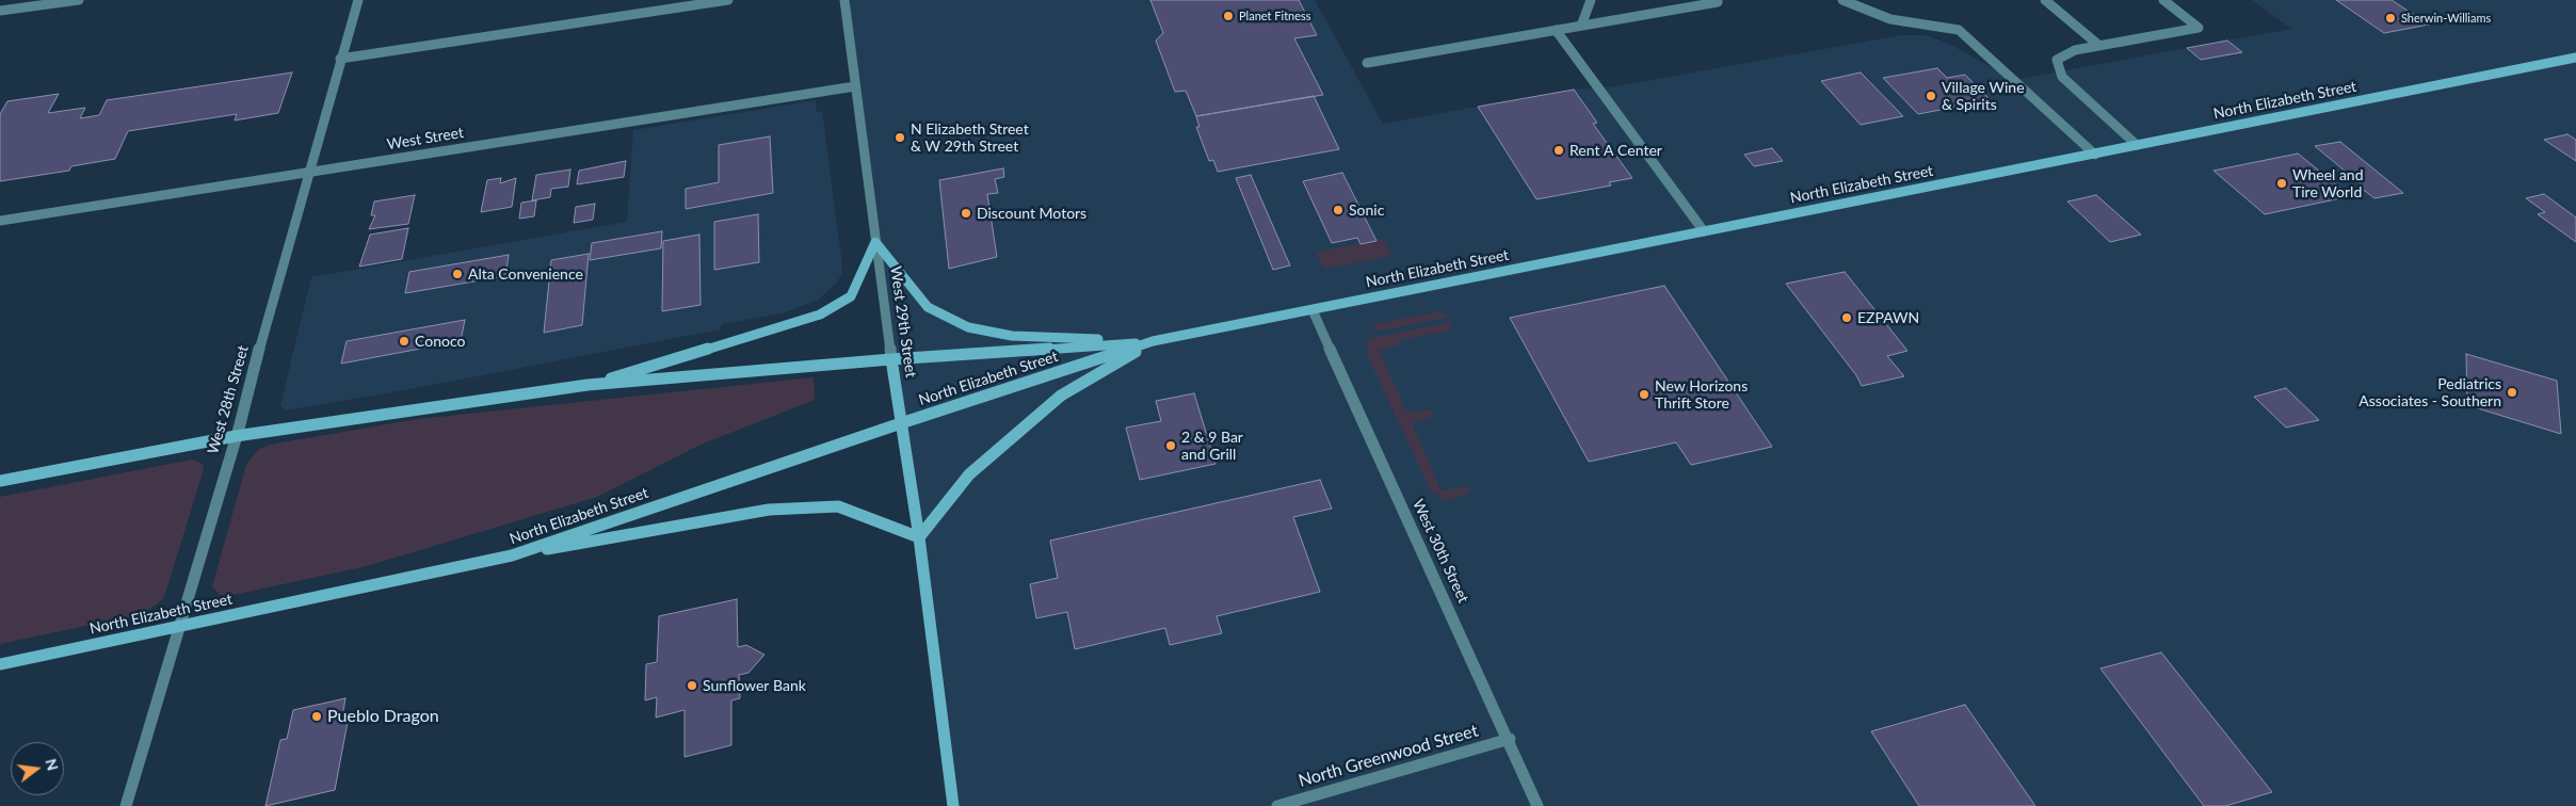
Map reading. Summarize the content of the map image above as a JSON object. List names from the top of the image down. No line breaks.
{"streets":{"main road":["North Elizabeth Street","West 29th Street"],"street":["West Street","West 28th Street","West 30th Street","North Greenwood Street"]},"crossings":[["North Elizabeth Street","West 29th Street"],["North Elizabeth Street","West 28th Street"],["North Elizabeth Street","West 30th Street"],["West Street","West 29th Street"],["West Street","West 28th Street"],["West 30th Street","North Greenwood Street"]],"places":["Planet Fitness","Sherwin-Williams","Village Wine & Spirits","N Elizabeth Street & W 29th Street","Rent A Center","Wheel and Tire World","Sonic","Discount Motors","Alta Convenience","EZPAWN","Conoco","Pediatrics Associates - Southern","New Horizons Thrift Store","2 & 9 Bar and Grill","Sunflower Bank","Pueblo Dragon"],"north":"right"}
